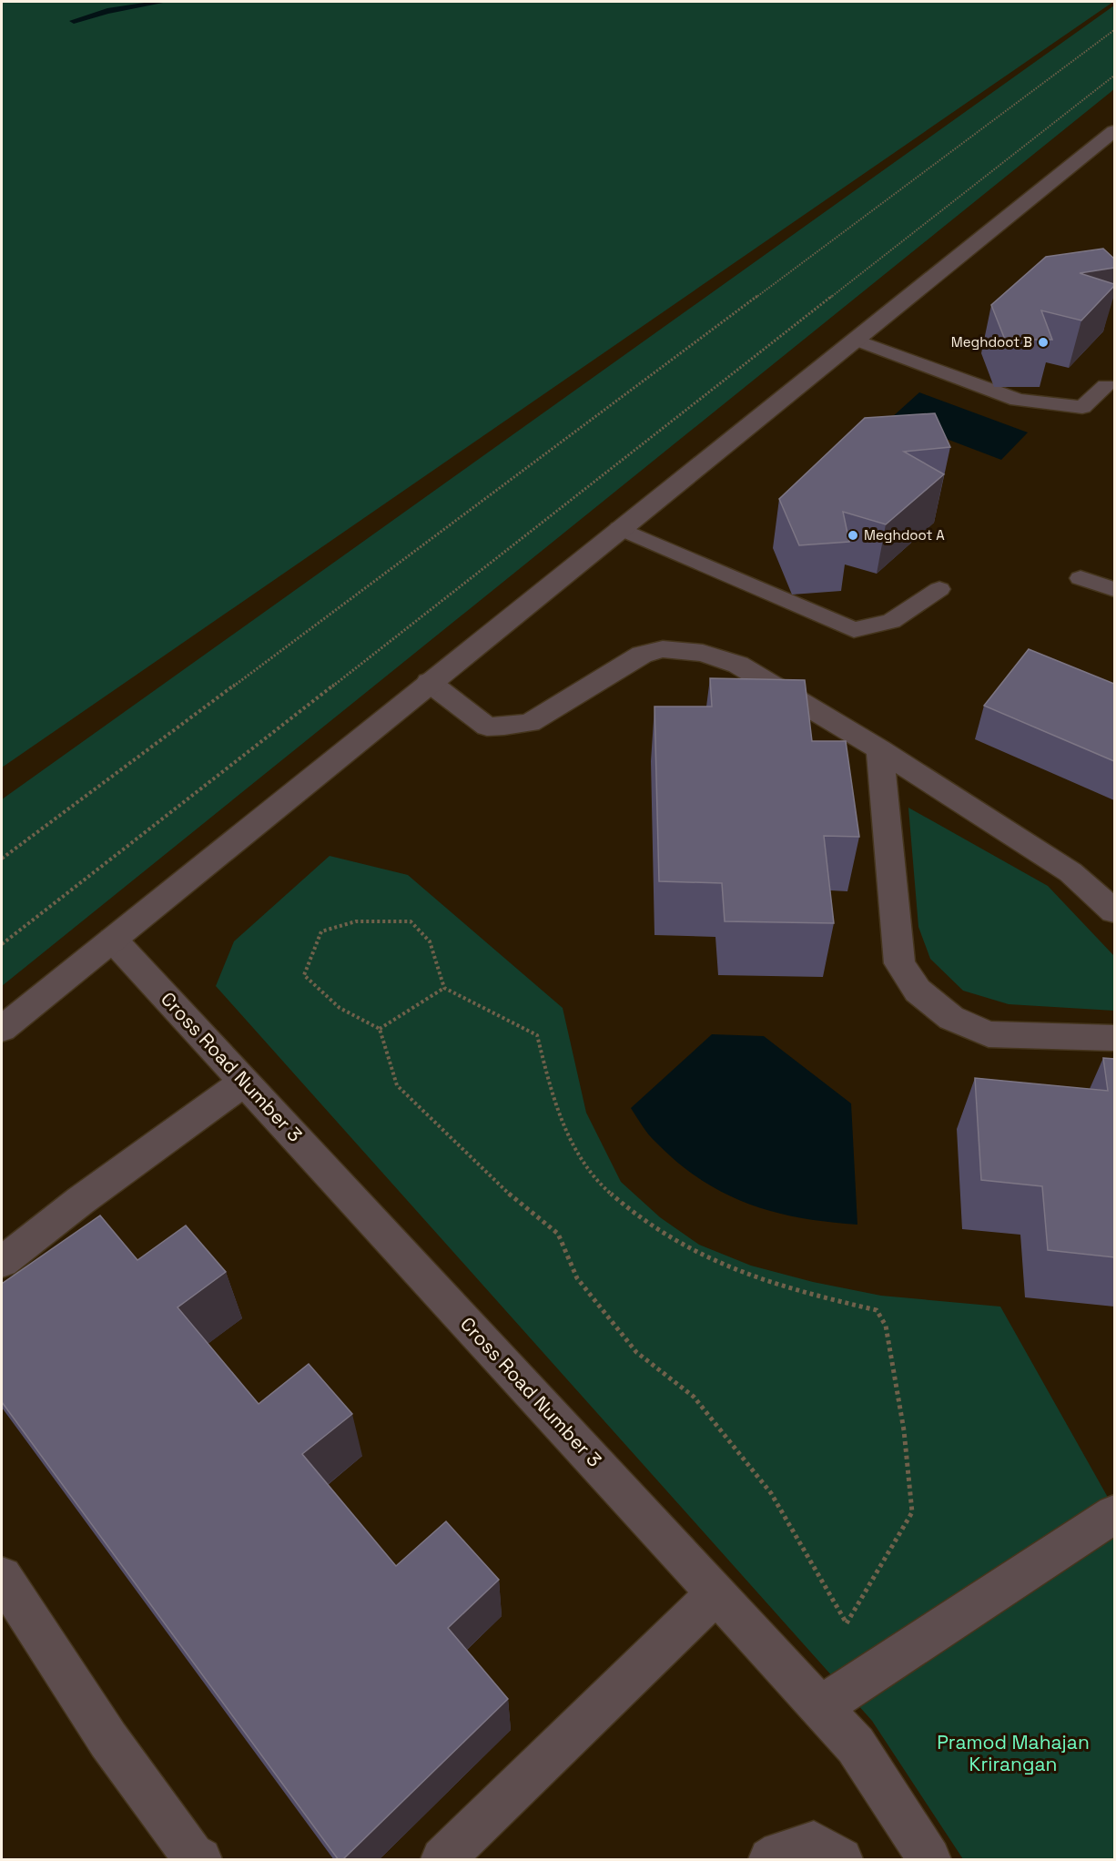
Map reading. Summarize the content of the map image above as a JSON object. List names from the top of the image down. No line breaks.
{"streets":{"street":["Cross Road Number 3"]},"parks":["Pramod Mahajan Krirangan"],"places":["Meghdoot B","Meghdoot A"]}
